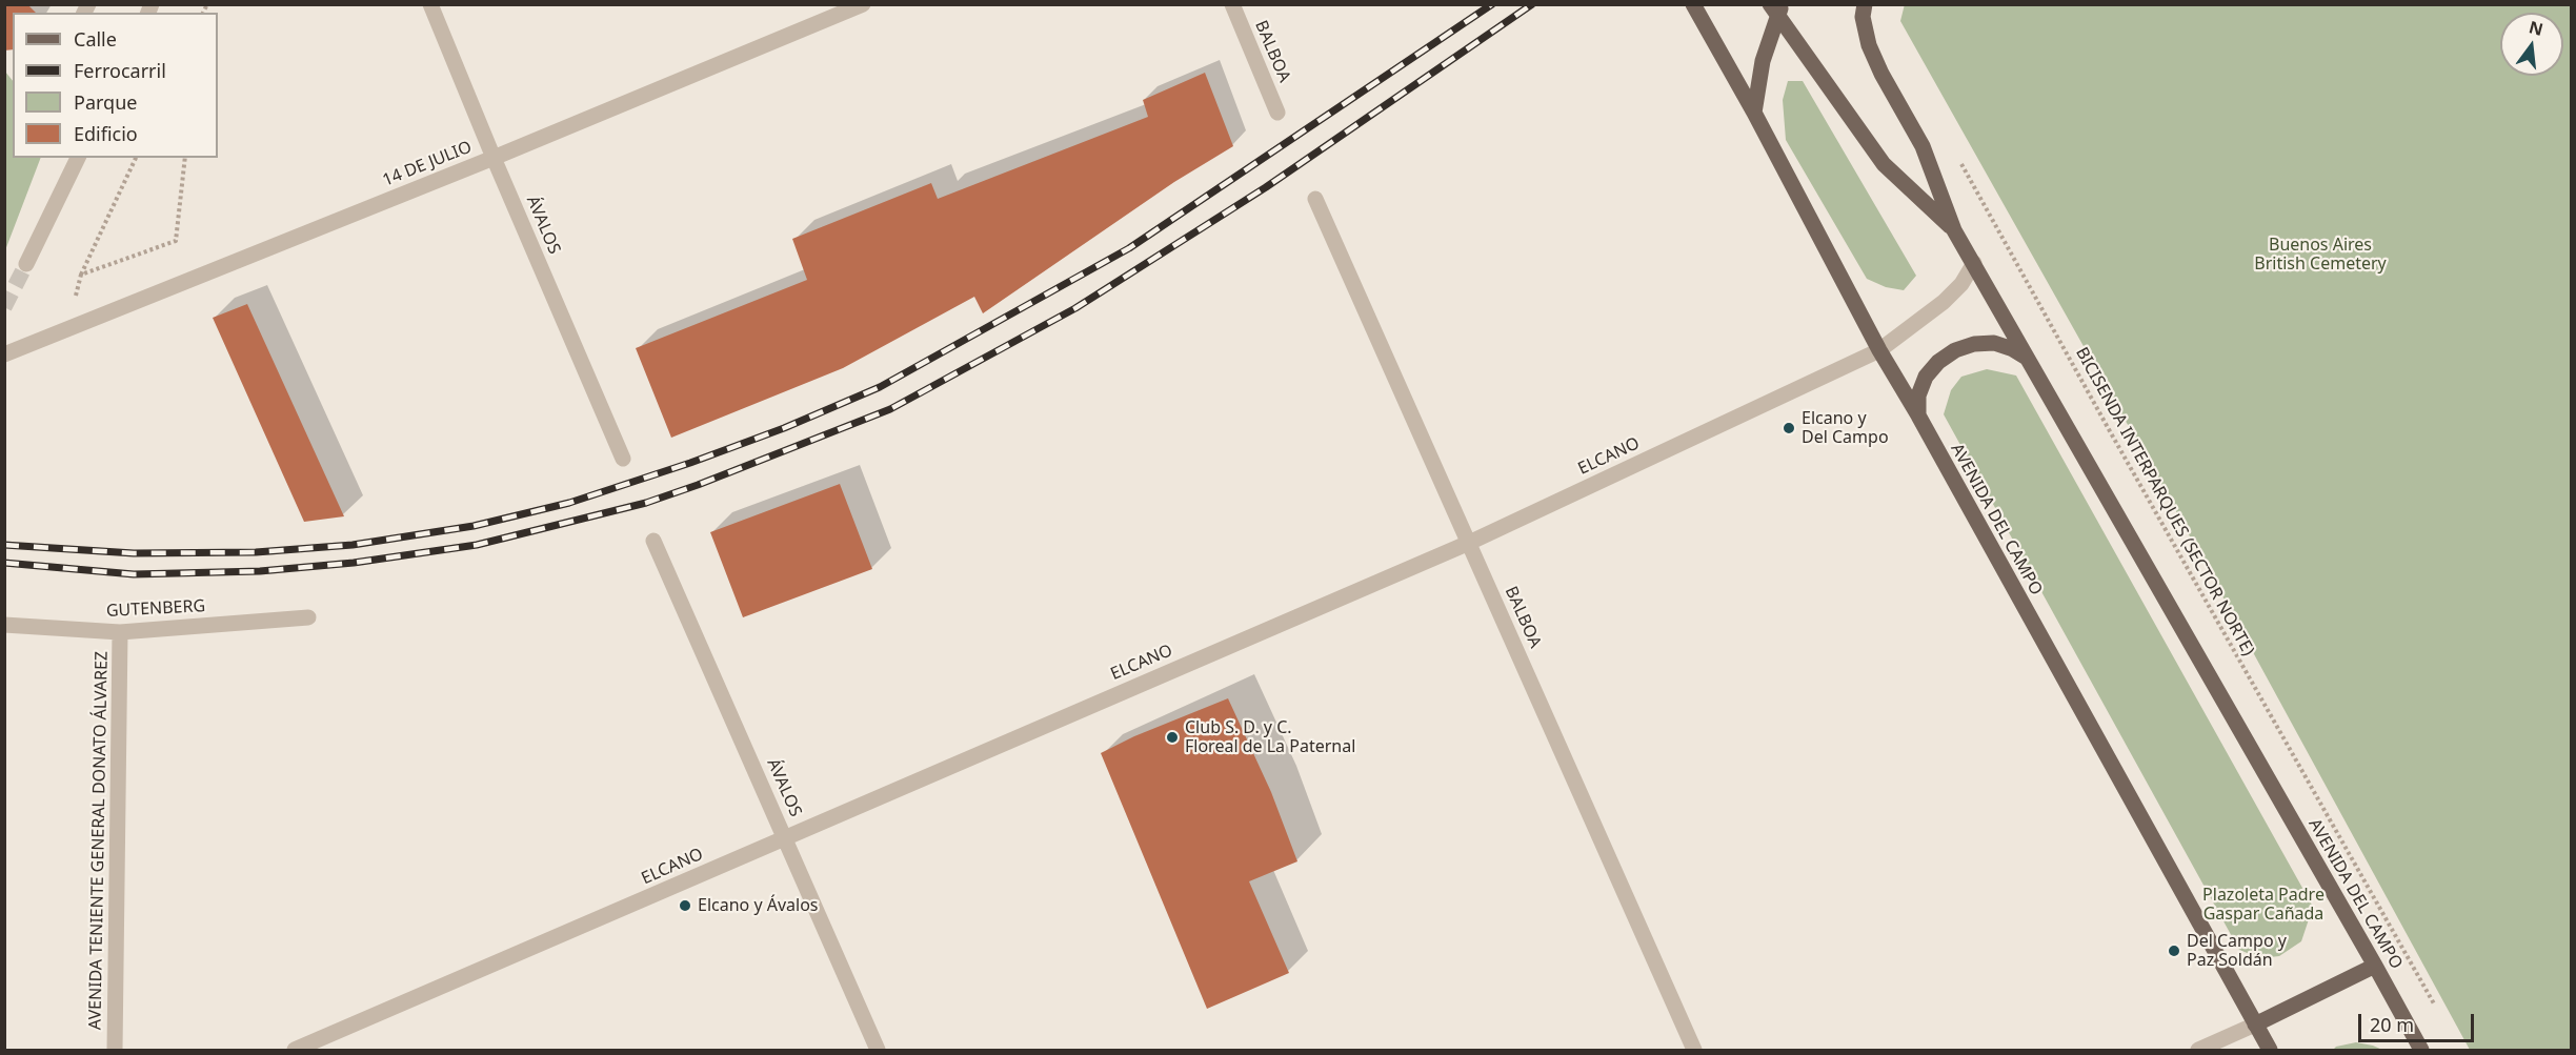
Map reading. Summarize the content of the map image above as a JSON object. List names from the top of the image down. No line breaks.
{"streets":{"main road":["AVENIDA DEL CAMPO"],"street":["BALBOA","14 DE JULIO","ÁVALOS","ELCANO","GUTENBERG","AVENIDA TENIENTE GENERAL DONATO ÁLVAREZ"],"path":["BICISENDA INTERPARQUES (SECTOR NORTE)"]},"crossings":[["BALBOA","ELCANO"],["14 DE JULIO","ÁVALOS"],["ÁVALOS","ELCANO"],["ELCANO","AVENIDA DEL CAMPO"],["GUTENBERG","AVENIDA TENIENTE GENERAL DONATO ÁLVAREZ"]],"parks":["Buenos Aires British Cemetery","Plazoleta Padre Gaspar Cañada"],"places":["Elcano y Del Campo","Club S. D. y C. Floreal de La Paternal","Elcano y Ávalos","Del Campo y Paz Soldán"],"legend":["Calle","Ferrocarril","Parque","Edificio"],"scale_bar":"20 m","north":"top"}
